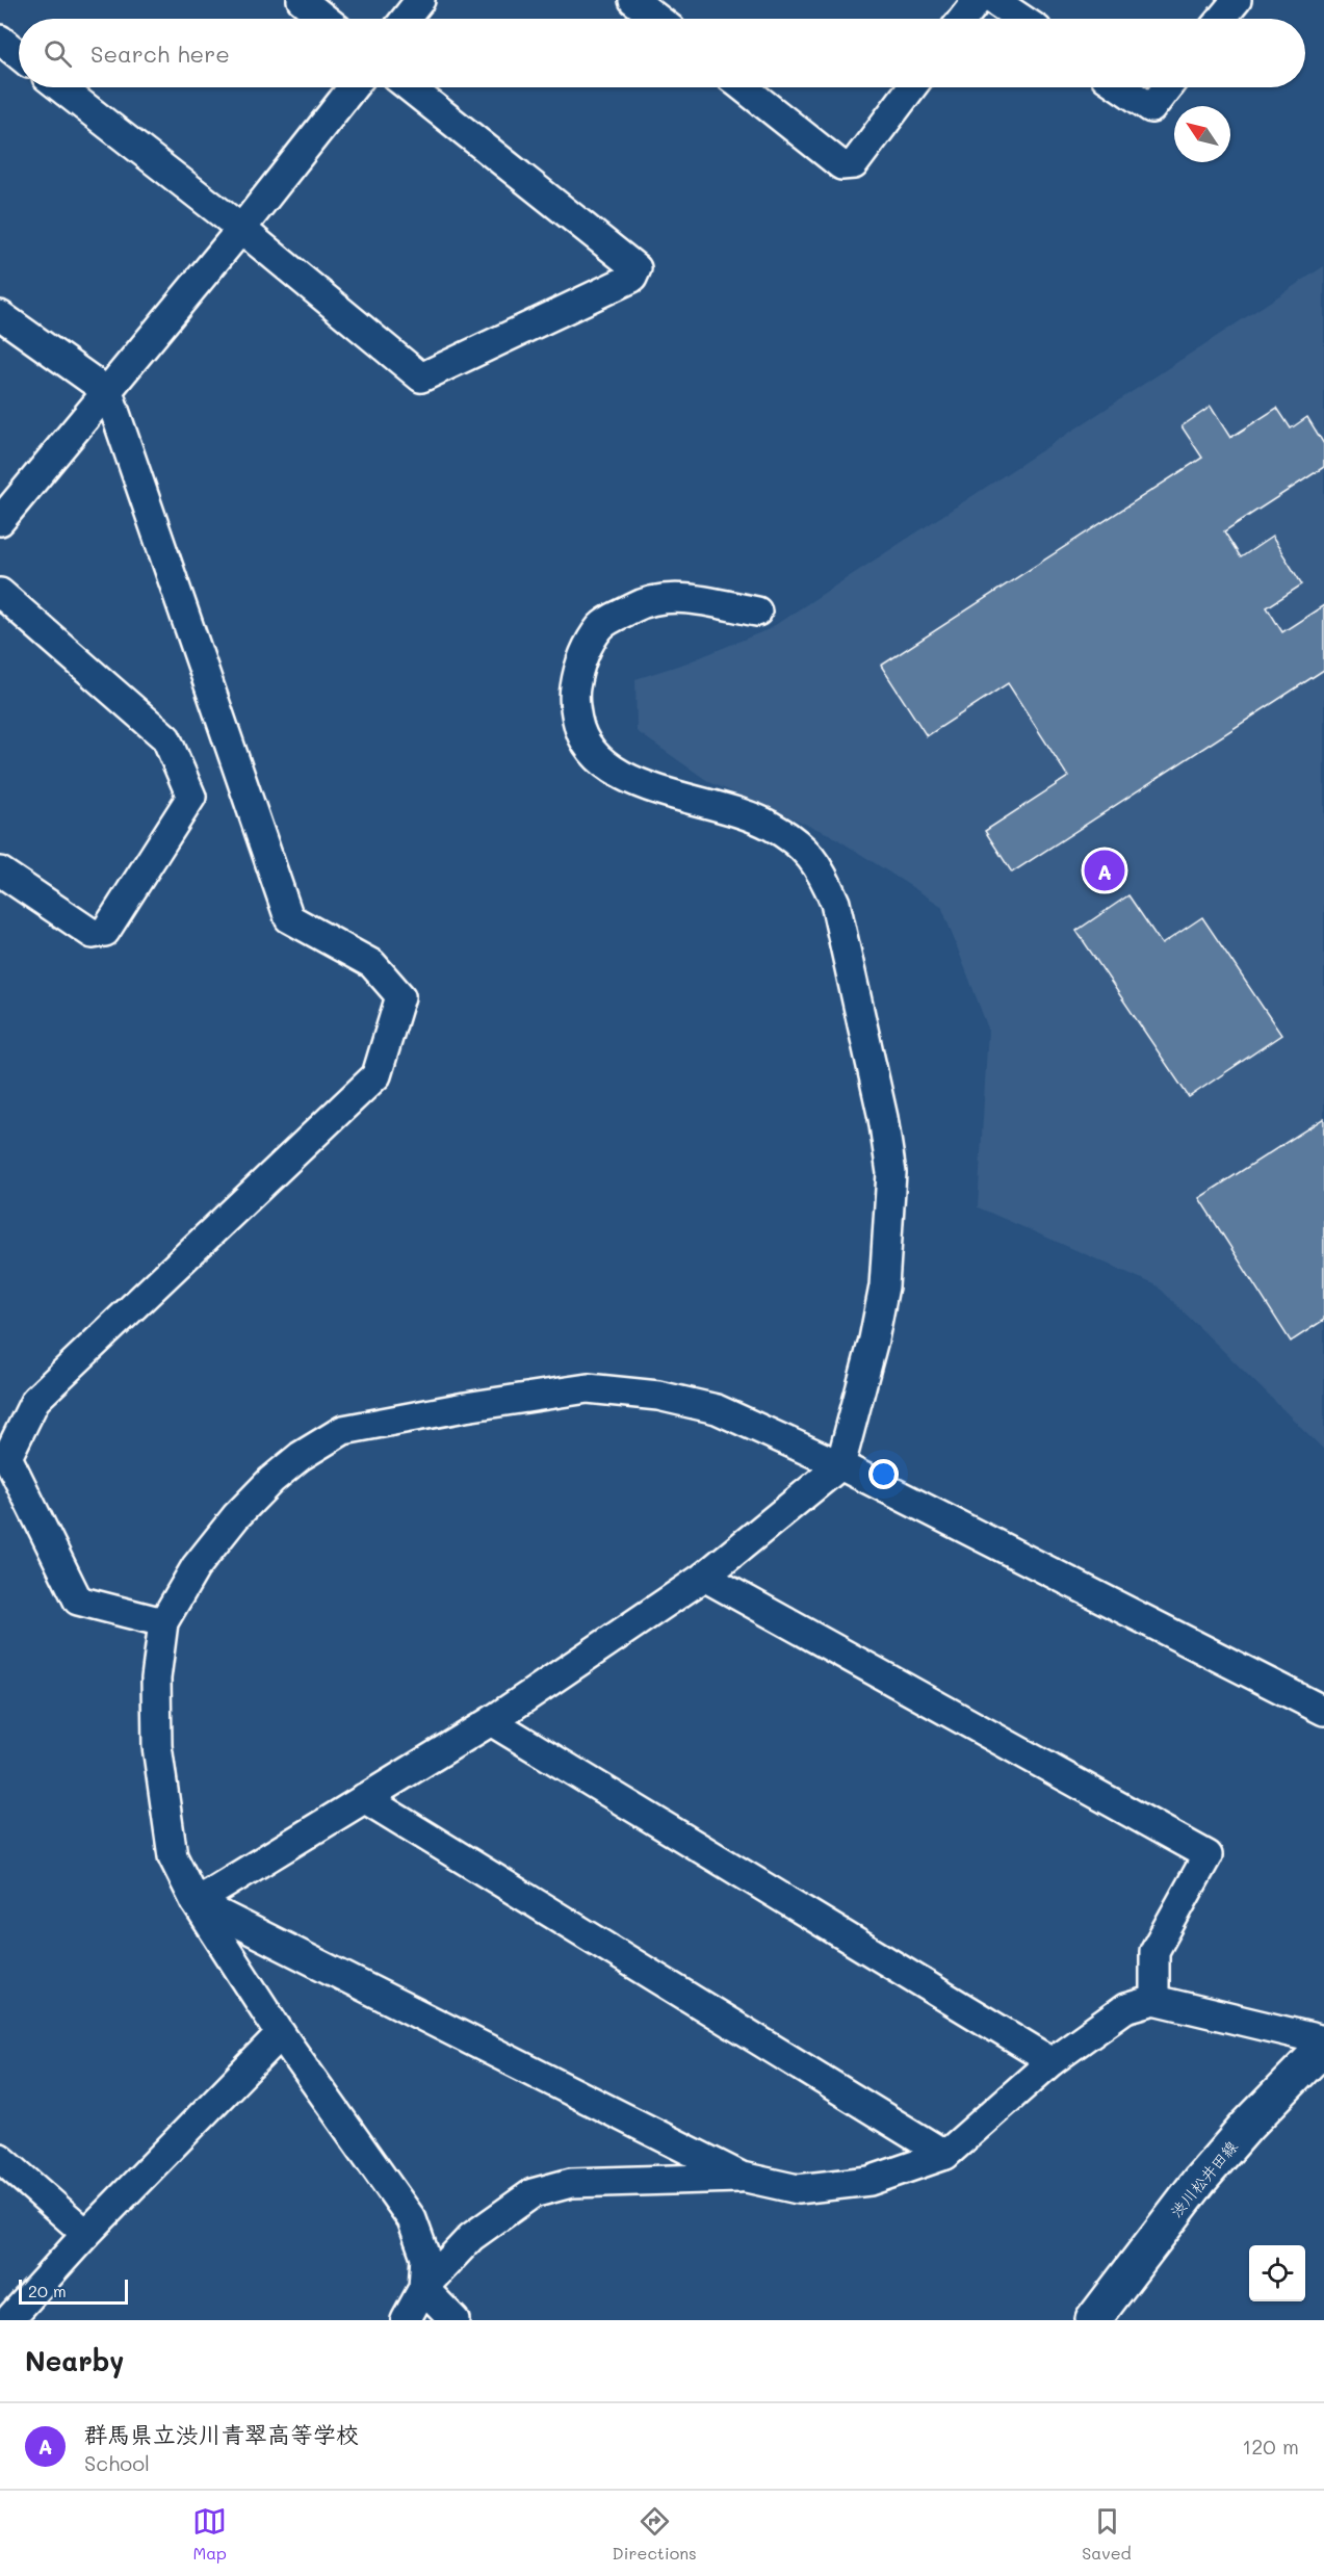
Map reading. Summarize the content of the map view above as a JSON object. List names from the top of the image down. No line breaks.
{"streets":{"main road":["渋川松井田線"]},"scale_bar":"20 m","north":"top left","page":{"search":"Search here","pins":"A","scale":"20 m","heading":"Nearby","list":[{"mark":"A","name":"群馬県立渋川青翠高等学校","note":"School","value":"120 m"}],"nav":["Map","Directions","Saved"]}}
